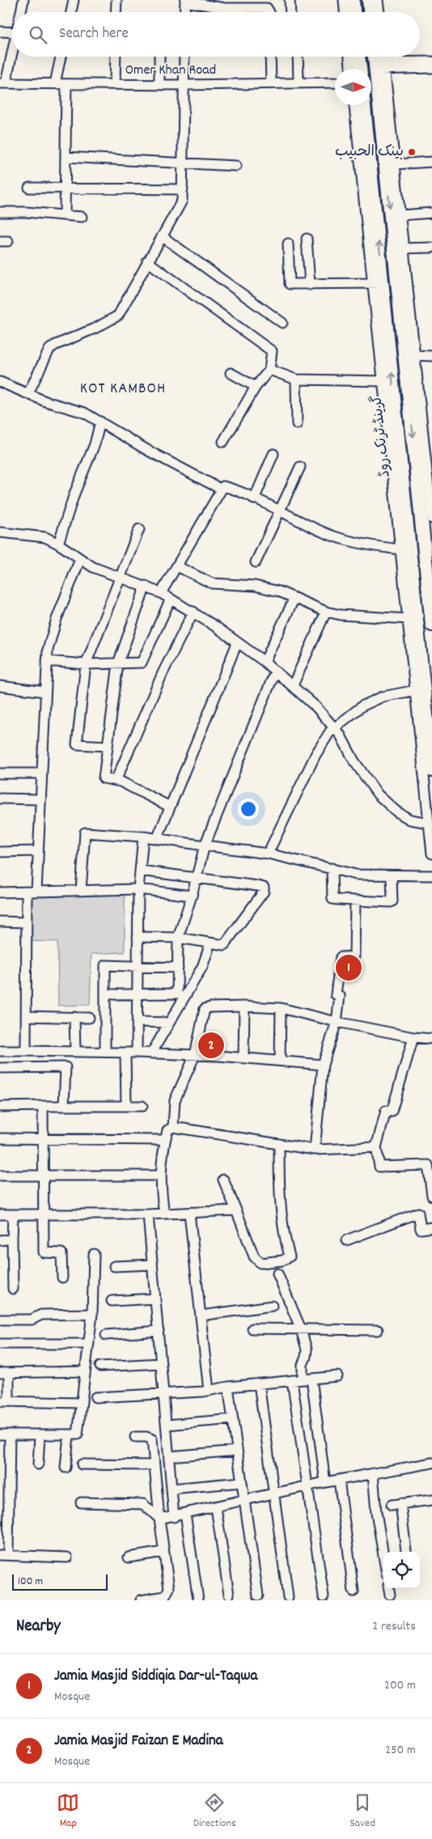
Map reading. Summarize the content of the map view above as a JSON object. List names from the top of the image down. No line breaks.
{"streets":{"highway":["گرینڈ ٹرنک روڈ"],"street":["Omer Khan Road"]},"districts":["KOT KAMBOH"],"places":["بينک الحبيب"],"scale_bar":"100 m","north":"right","page":{"search":"Search here","pins":["1","2"],"scale":"100 m","heading":["Nearby","2 results"],"list":[{"mark":"1","name":"Jamia Masjid Siddiqia Dar-ul-Taqwa","note":"Mosque","value":"200 m"},{"mark":"2","name":"Jamia Masjid Faizan E Madina","note":"Mosque","value":"250 m"}],"nav":["Map","Directions","Saved"]}}
